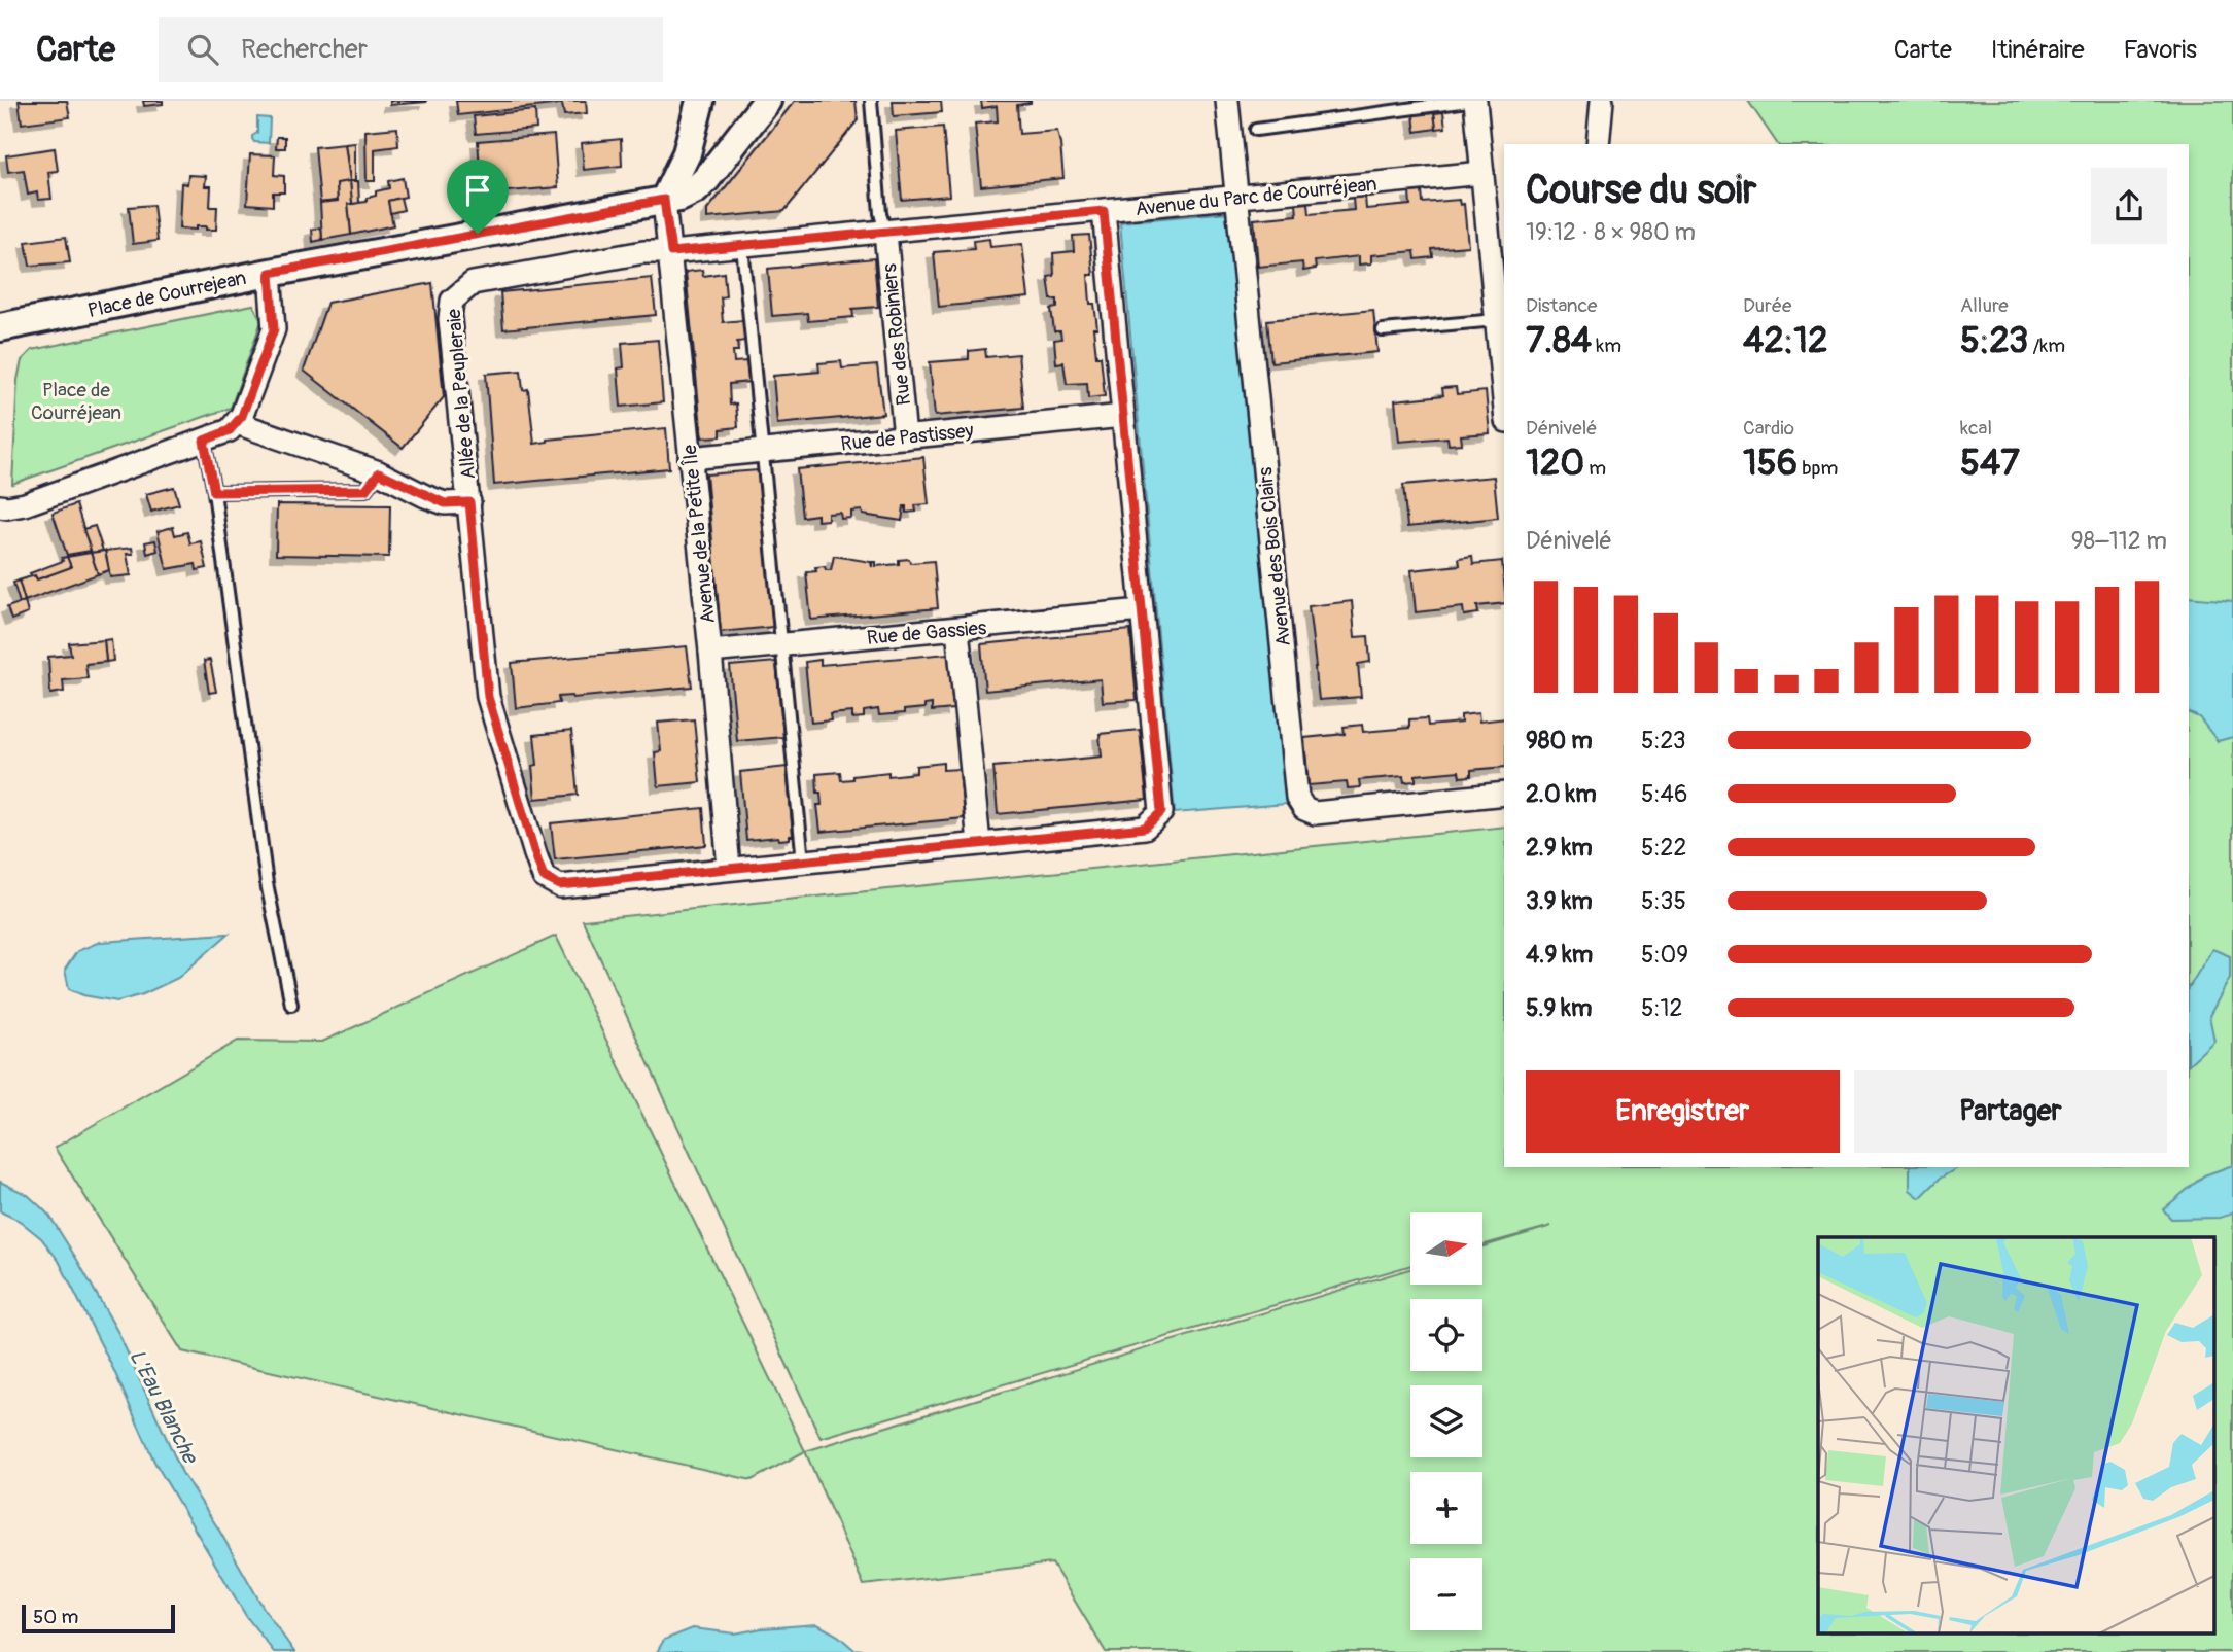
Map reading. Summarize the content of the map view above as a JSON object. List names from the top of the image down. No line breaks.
{"streets":{"street":["Avenue du Parc de Courréjean","Place de Courrejean","Rue des Robiniers","Allée de la Peupleraie","Rue de Pastissey","Avenue de la Petite Île","Avenue des Bois Clairs","Rue de Gassies"]},"crossings":[["Avenue du Parc de Courréjean","Rue des Robiniers"],["Avenue du Parc de Courréjean","Allée de la Peupleraie"],["Avenue du Parc de Courréjean","Avenue de la Petite Île"],["Avenue du Parc de Courréjean","Avenue des Bois Clairs"],["Rue des Robiniers","Rue de Pastissey"],["Allée de la Peupleraie","Avenue de la Petite Île"],["Rue de Pastissey","Avenue de la Petite Île"],["Avenue de la Petite Île","Rue de Gassies"]],"water":["L'Eau Blanche"],"parks":["Place de Courréjean"],"scale_bar":"50 m","north":"right","page":{"header":"Carte","search":"Rechercher","nav":["Carte","Itinéraire","Favoris"],"heading":["Course du soir","19:12 · 8 × 980 m"],"stats":[["Distance","7.84 km"],["Durée","42:12"],["Allure","5:23 /km"],["Dénivelé","120 m"],["Cardio","156 bpm"],["kcal","547"]],"chart":["Dénivelé","98–112 m"],"list":[{"name":"980 m","note":"5:23"},{"name":"2.0 km","note":"5:46"},{"name":"2.9 km","note":"5:22"},{"name":"3.9 km","note":"5:35"},{"name":"4.9 km","note":"5:09"},{"name":"5.9 km","note":"5:12"}],"buttons":["Enregistrer","Partager"],"map_buttons":["+","−"],"scale":"50 m"}}
